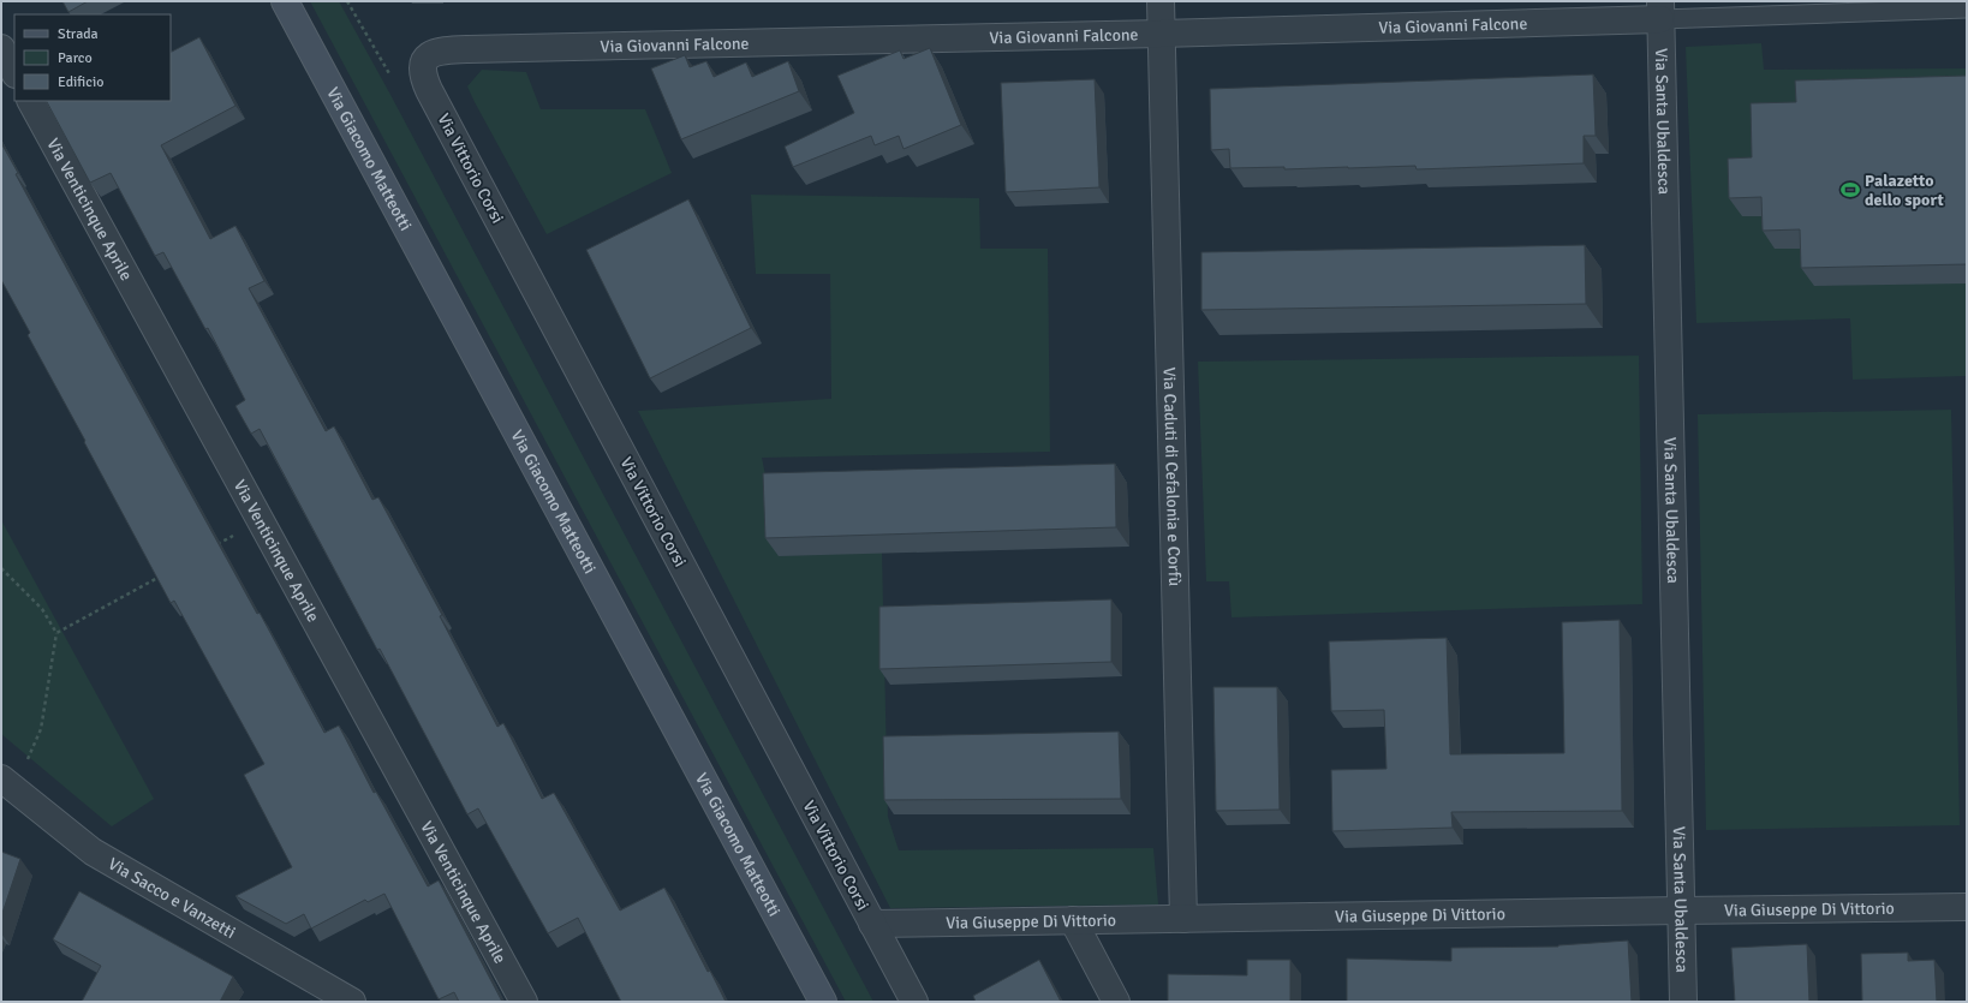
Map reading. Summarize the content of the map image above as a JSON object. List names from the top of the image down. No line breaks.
{"streets":{"main road":["Via Giacomo Matteotti"],"street":["Via Giovanni Falcone","Via Santa Ubaldesca","Via Vittorio Corsi","Via Venticinque Aprile","Via Caduti di Cefalonia e Corfù","Via Sacco e Vanzetti","Via Giuseppe Di Vittorio"]},"crossings":[["Via Giovanni Falcone","Via Santa Ubaldesca"],["Via Giovanni Falcone","Via Vittorio Corsi"],["Via Giovanni Falcone","Via Caduti di Cefalonia e Corfù"],["Via Santa Ubaldesca","Via Giuseppe Di Vittorio"],["Via Vittorio Corsi","Via Giuseppe Di Vittorio"],["Via Caduti di Cefalonia e Corfù","Via Giuseppe Di Vittorio"]],"places":{"sports":["Palazetto dello sport"]},"legend":["Strada","Parco","Edificio"]}
